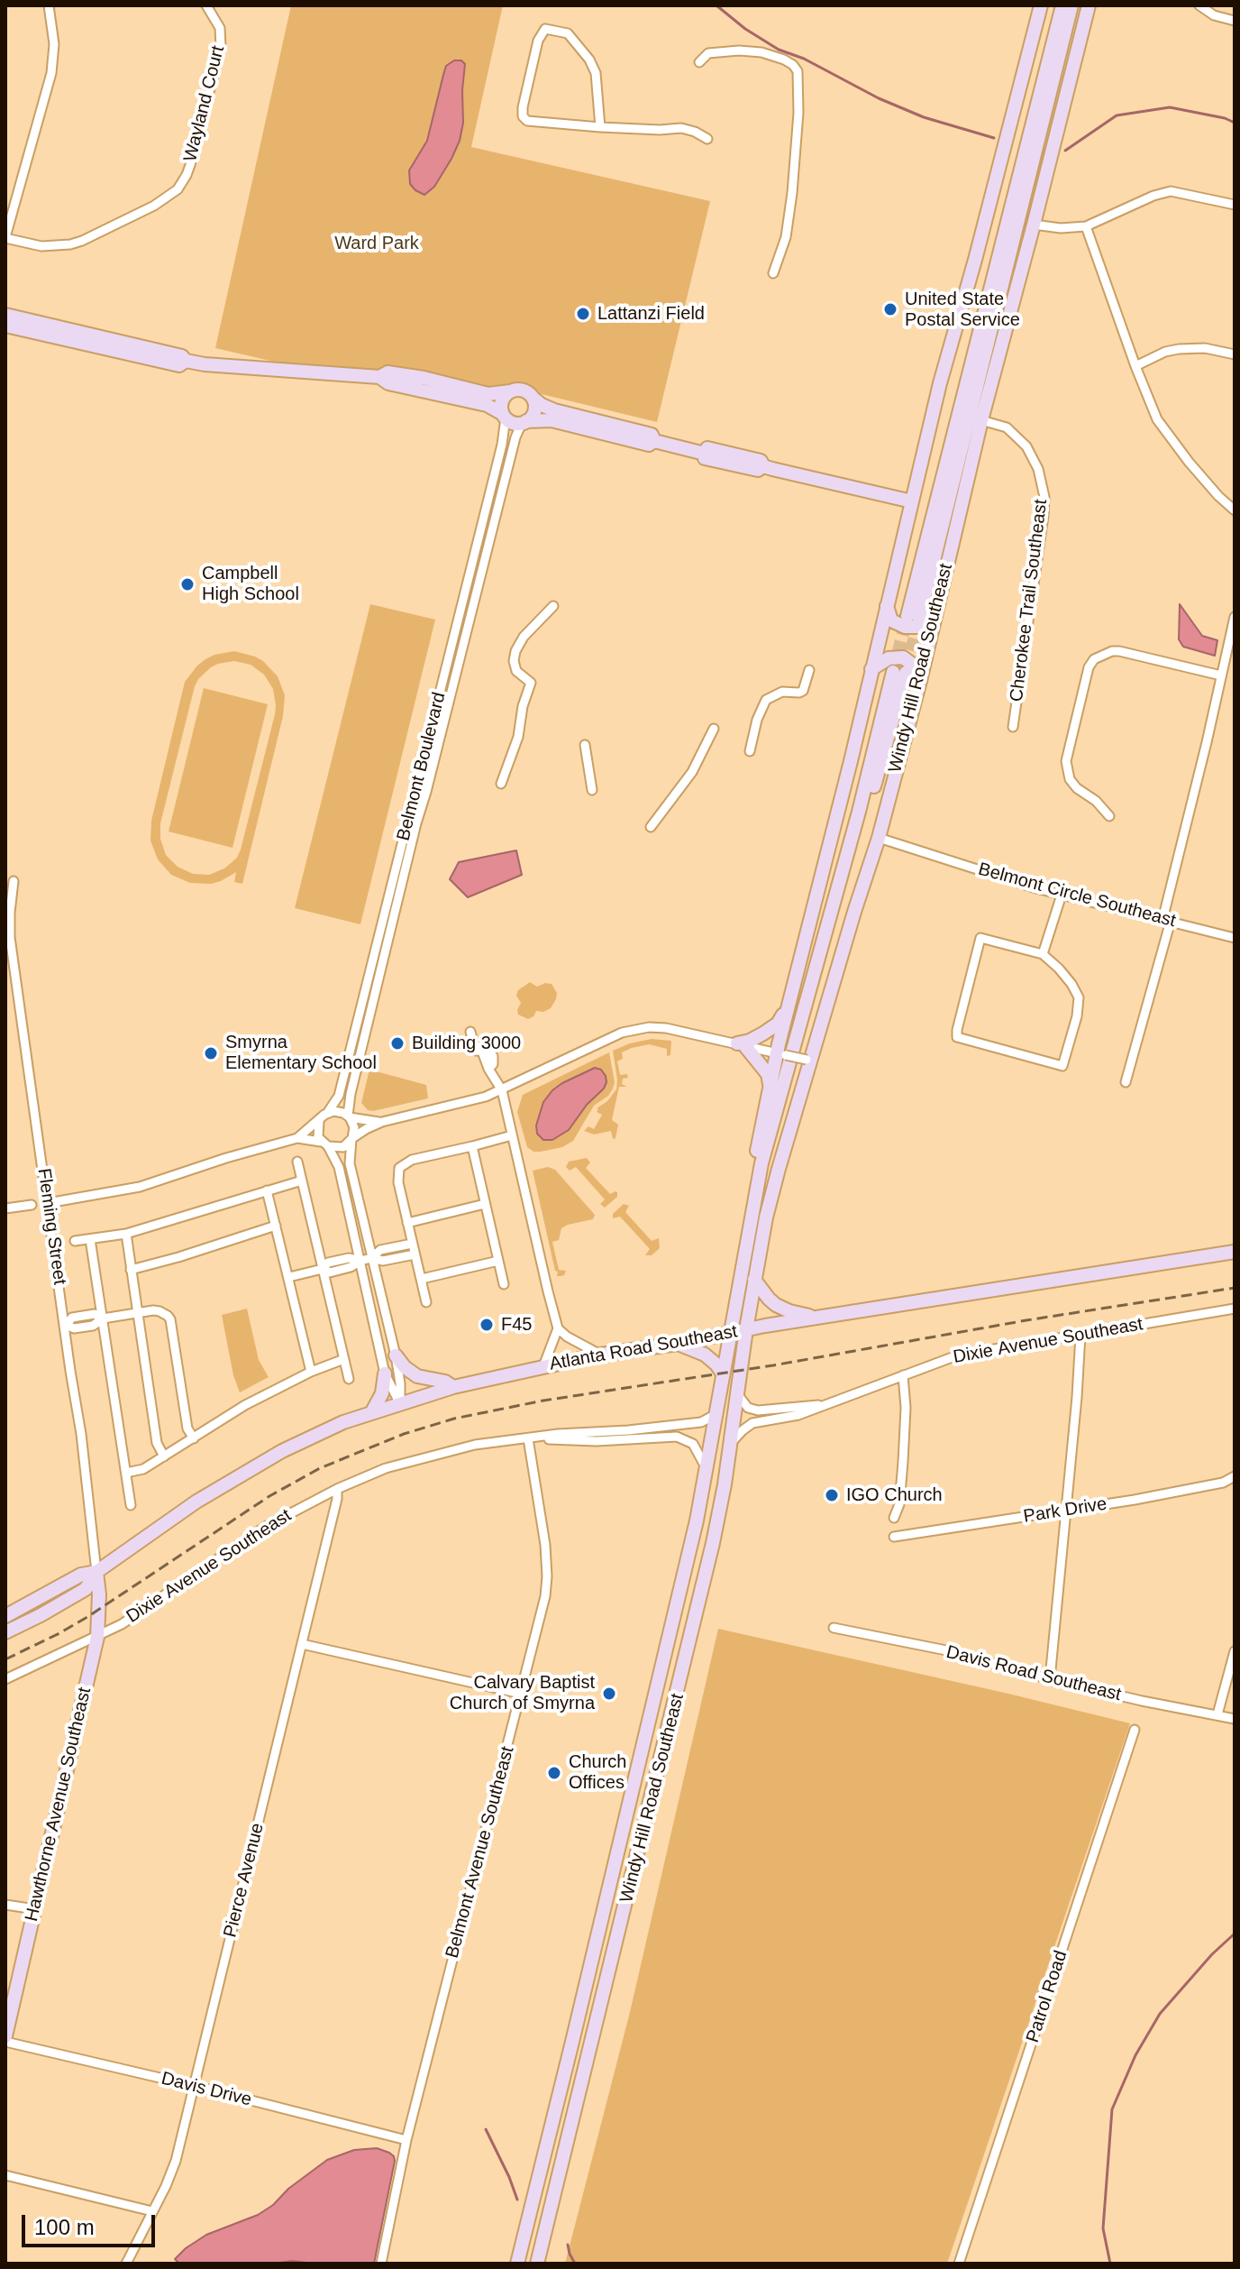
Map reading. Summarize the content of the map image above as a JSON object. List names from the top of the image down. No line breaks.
{"streets":{"main road":["Windy Hill Road Southeast","Atlanta Road Southeast","Hawthorne Avenue Southeast"],"street":["Wayland Court","Cherokee Trail Southeast","Belmont Boulevard","Belmont Circle Southeast","Fleming Street","Dixie Avenue Southeast","Park Drive","Davis Road Southeast","Belmont Avenue Southeast","Pierce Avenue","Patrol Road","Davis Drive"]},"crossings":[["Cherokee Trail Southeast","Windy Hill Road Southeast"],["Windy Hill Road Southeast","Belmont Circle Southeast"],["Windy Hill Road Southeast","Dixie Avenue Southeast"],["Windy Hill Road Southeast","Atlanta Road Southeast"],["Fleming Street","Atlanta Road Southeast"],["Fleming Street","Hawthorne Avenue Southeast"],["Dixie Avenue Southeast","Hawthorne Avenue Southeast"],["Dixie Avenue Southeast","Belmont Avenue Southeast"],["Dixie Avenue Southeast","Pierce Avenue"],["Atlanta Road Southeast","Hawthorne Avenue Southeast"],["Hawthorne Avenue Southeast","Davis Drive"],["Belmont Avenue Southeast","Davis Drive"],["Pierce Avenue","Davis Drive"]],"parks":["Ward Park"],"places":["United State Postal Service","Lattanzi Field","Campbell High School","Building 3000","Smyrna Elementary School","F45","IGO Church","Calvary Baptist Church of Smyrna","Church Offices"],"scale_bar":"100 m"}
